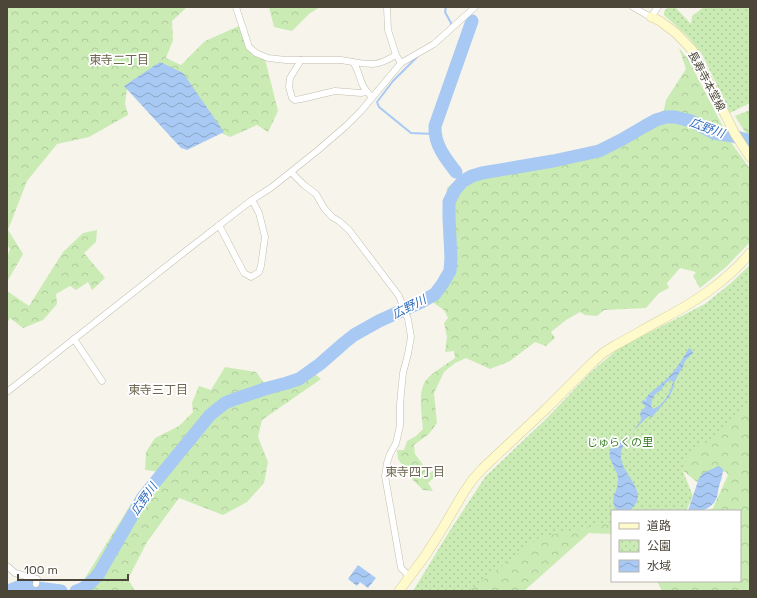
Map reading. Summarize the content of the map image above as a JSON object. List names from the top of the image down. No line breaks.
{"streets":{"street":["長寿寺本堂線"]},"districts":["東寺二丁目","東寺三丁目","東寺四丁目"],"water":["広野川"],"parks":["じゅらくの里"],"legend":["道路","公園","水域"],"scale_bar":"100 m"}
